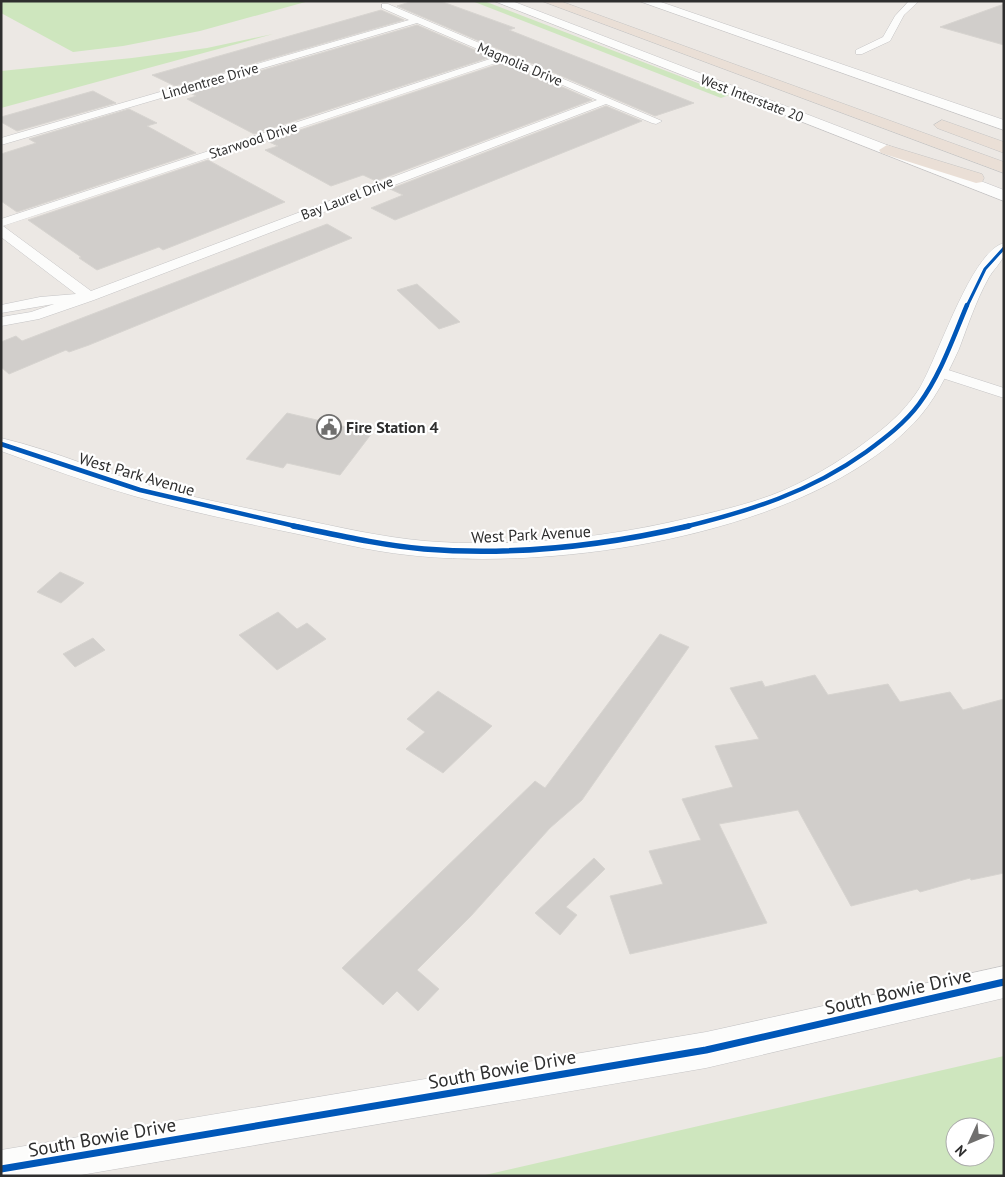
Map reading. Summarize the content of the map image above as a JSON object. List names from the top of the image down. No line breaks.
{"streets":{"main road":["West Interstate 20"],"street":["Magnolia Drive","Lindentree Drive","Starwood Drive","Bay Laurel Drive","West Park Avenue","South Bowie Drive"]},"crossings":[["Magnolia Drive","Lindentree Drive"],["Magnolia Drive","Starwood Drive"],["Magnolia Drive","Bay Laurel Drive"]],"places":{"public building":["Fire Station 4"]},"north":"bottom left"}
